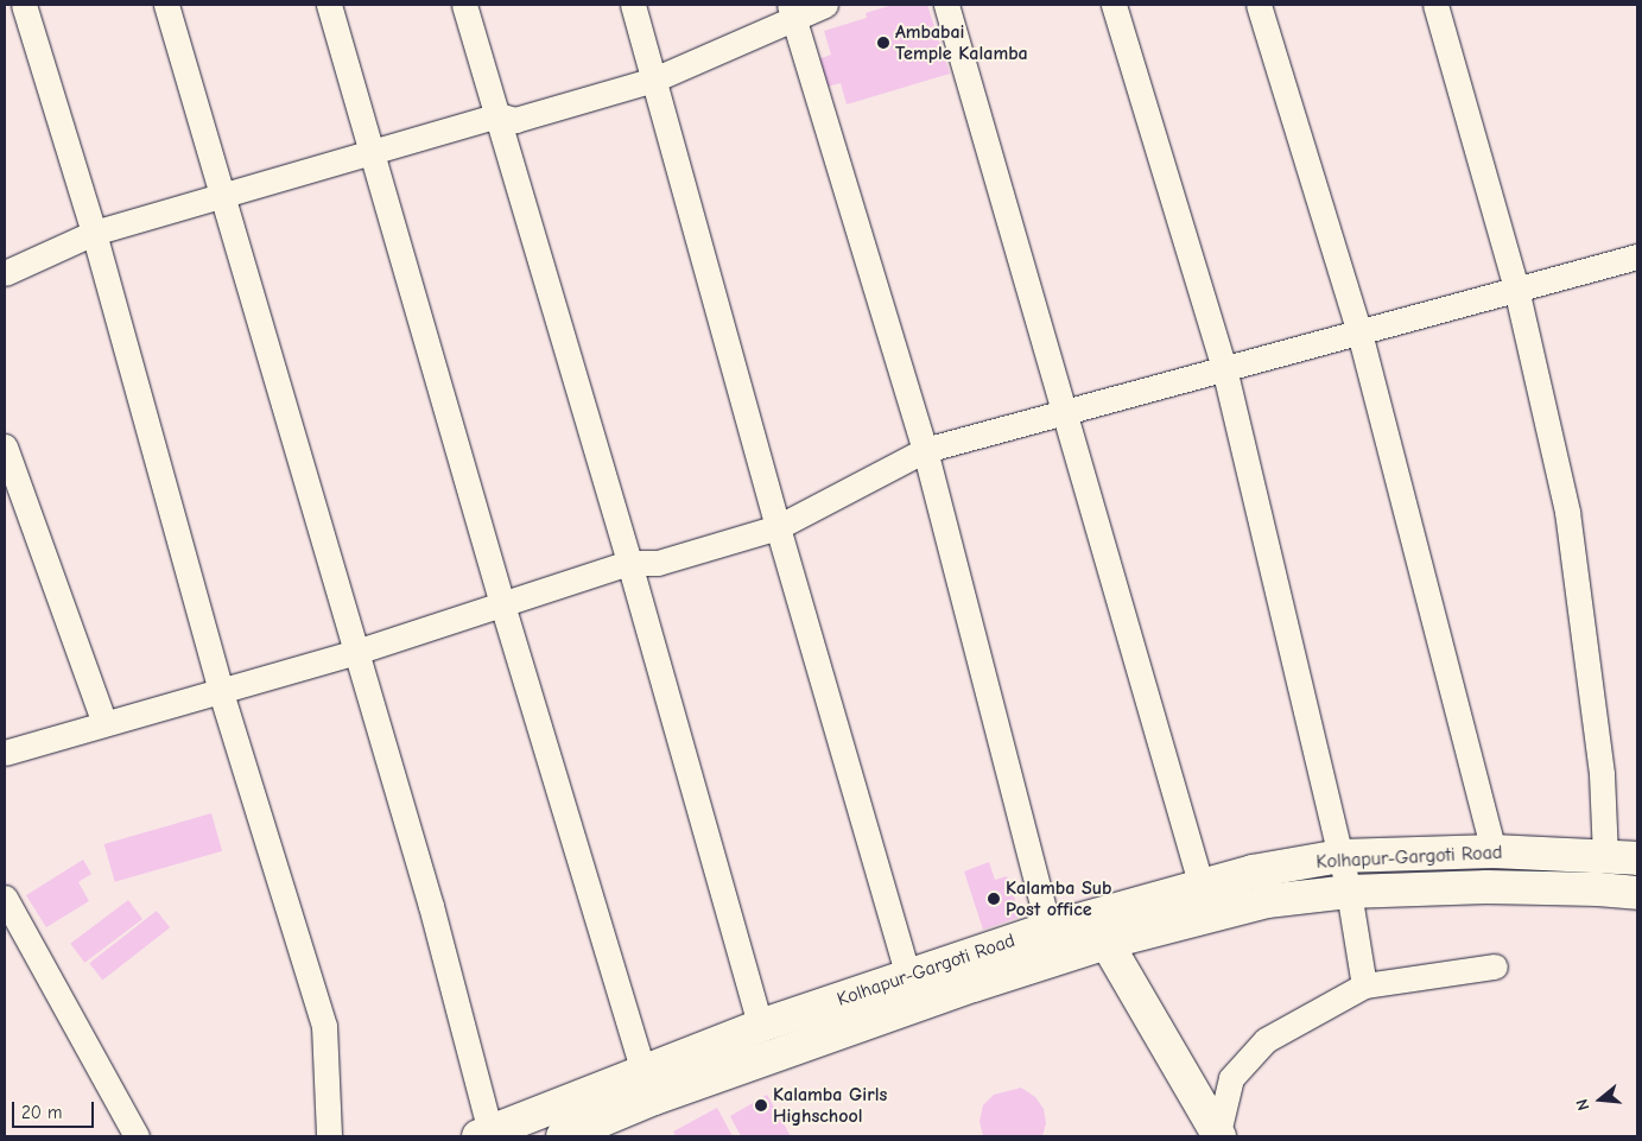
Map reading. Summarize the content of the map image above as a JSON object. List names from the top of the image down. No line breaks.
{"streets":{"main road":["Kolhapur-Gargoti Road"]},"places":["Ambabai Temple Kalamba","Kalamba Sub Post office","Kalamba Girls Highschool"],"scale_bar":"20 m","north":"left"}
